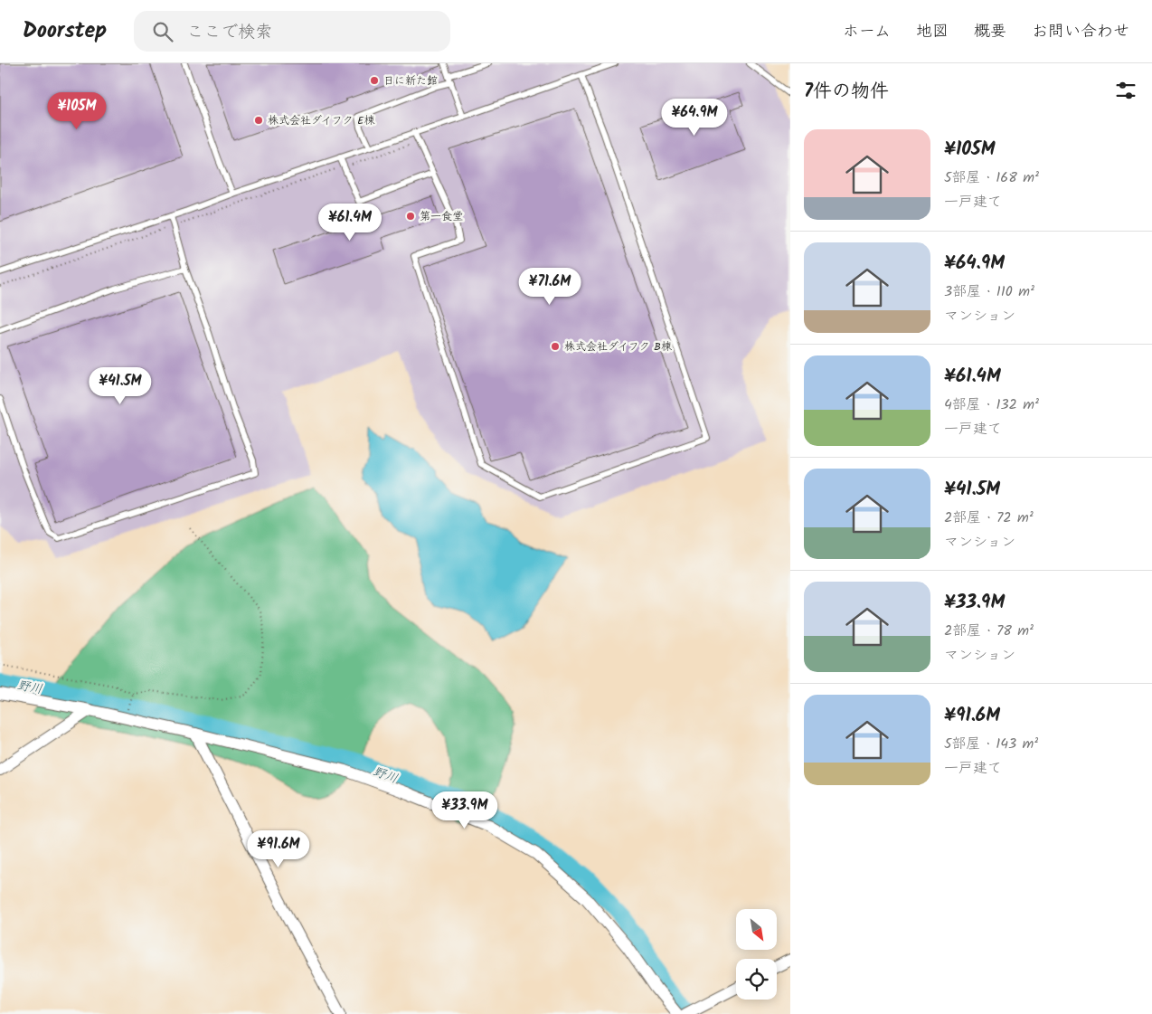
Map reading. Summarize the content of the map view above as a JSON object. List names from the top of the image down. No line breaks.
{"water":["野川"],"places":["日に新た館","株式会社ダイフク E棟","第一食堂","株式会社ダイフク B棟"],"north":"bottom right","page":{"header":"Doorstep","search":"ここで検索","nav":["ホーム","地図","概要","お問い合わせ"],"heading":"7件の物件","price":["¥105M","¥64.9M","¥61.4M","¥71.6M","¥41.5M","¥33.9M","¥91.6M"],"list":[{"name":"¥105M","note":"5部屋 · 168 m² · 一戸建て"},{"name":"¥64.9M","note":"3部屋 · 110 m² · マンション"},{"name":"¥61.4M","note":"4部屋 · 132 m² · 一戸建て"},{"name":"¥41.5M","note":"2部屋 · 72 m² · マンション"},{"name":"¥33.9M","note":"2部屋 · 78 m² · マンション"},{"name":"¥91.6M","note":"5部屋 · 143 m² · 一戸建て"}]}}
